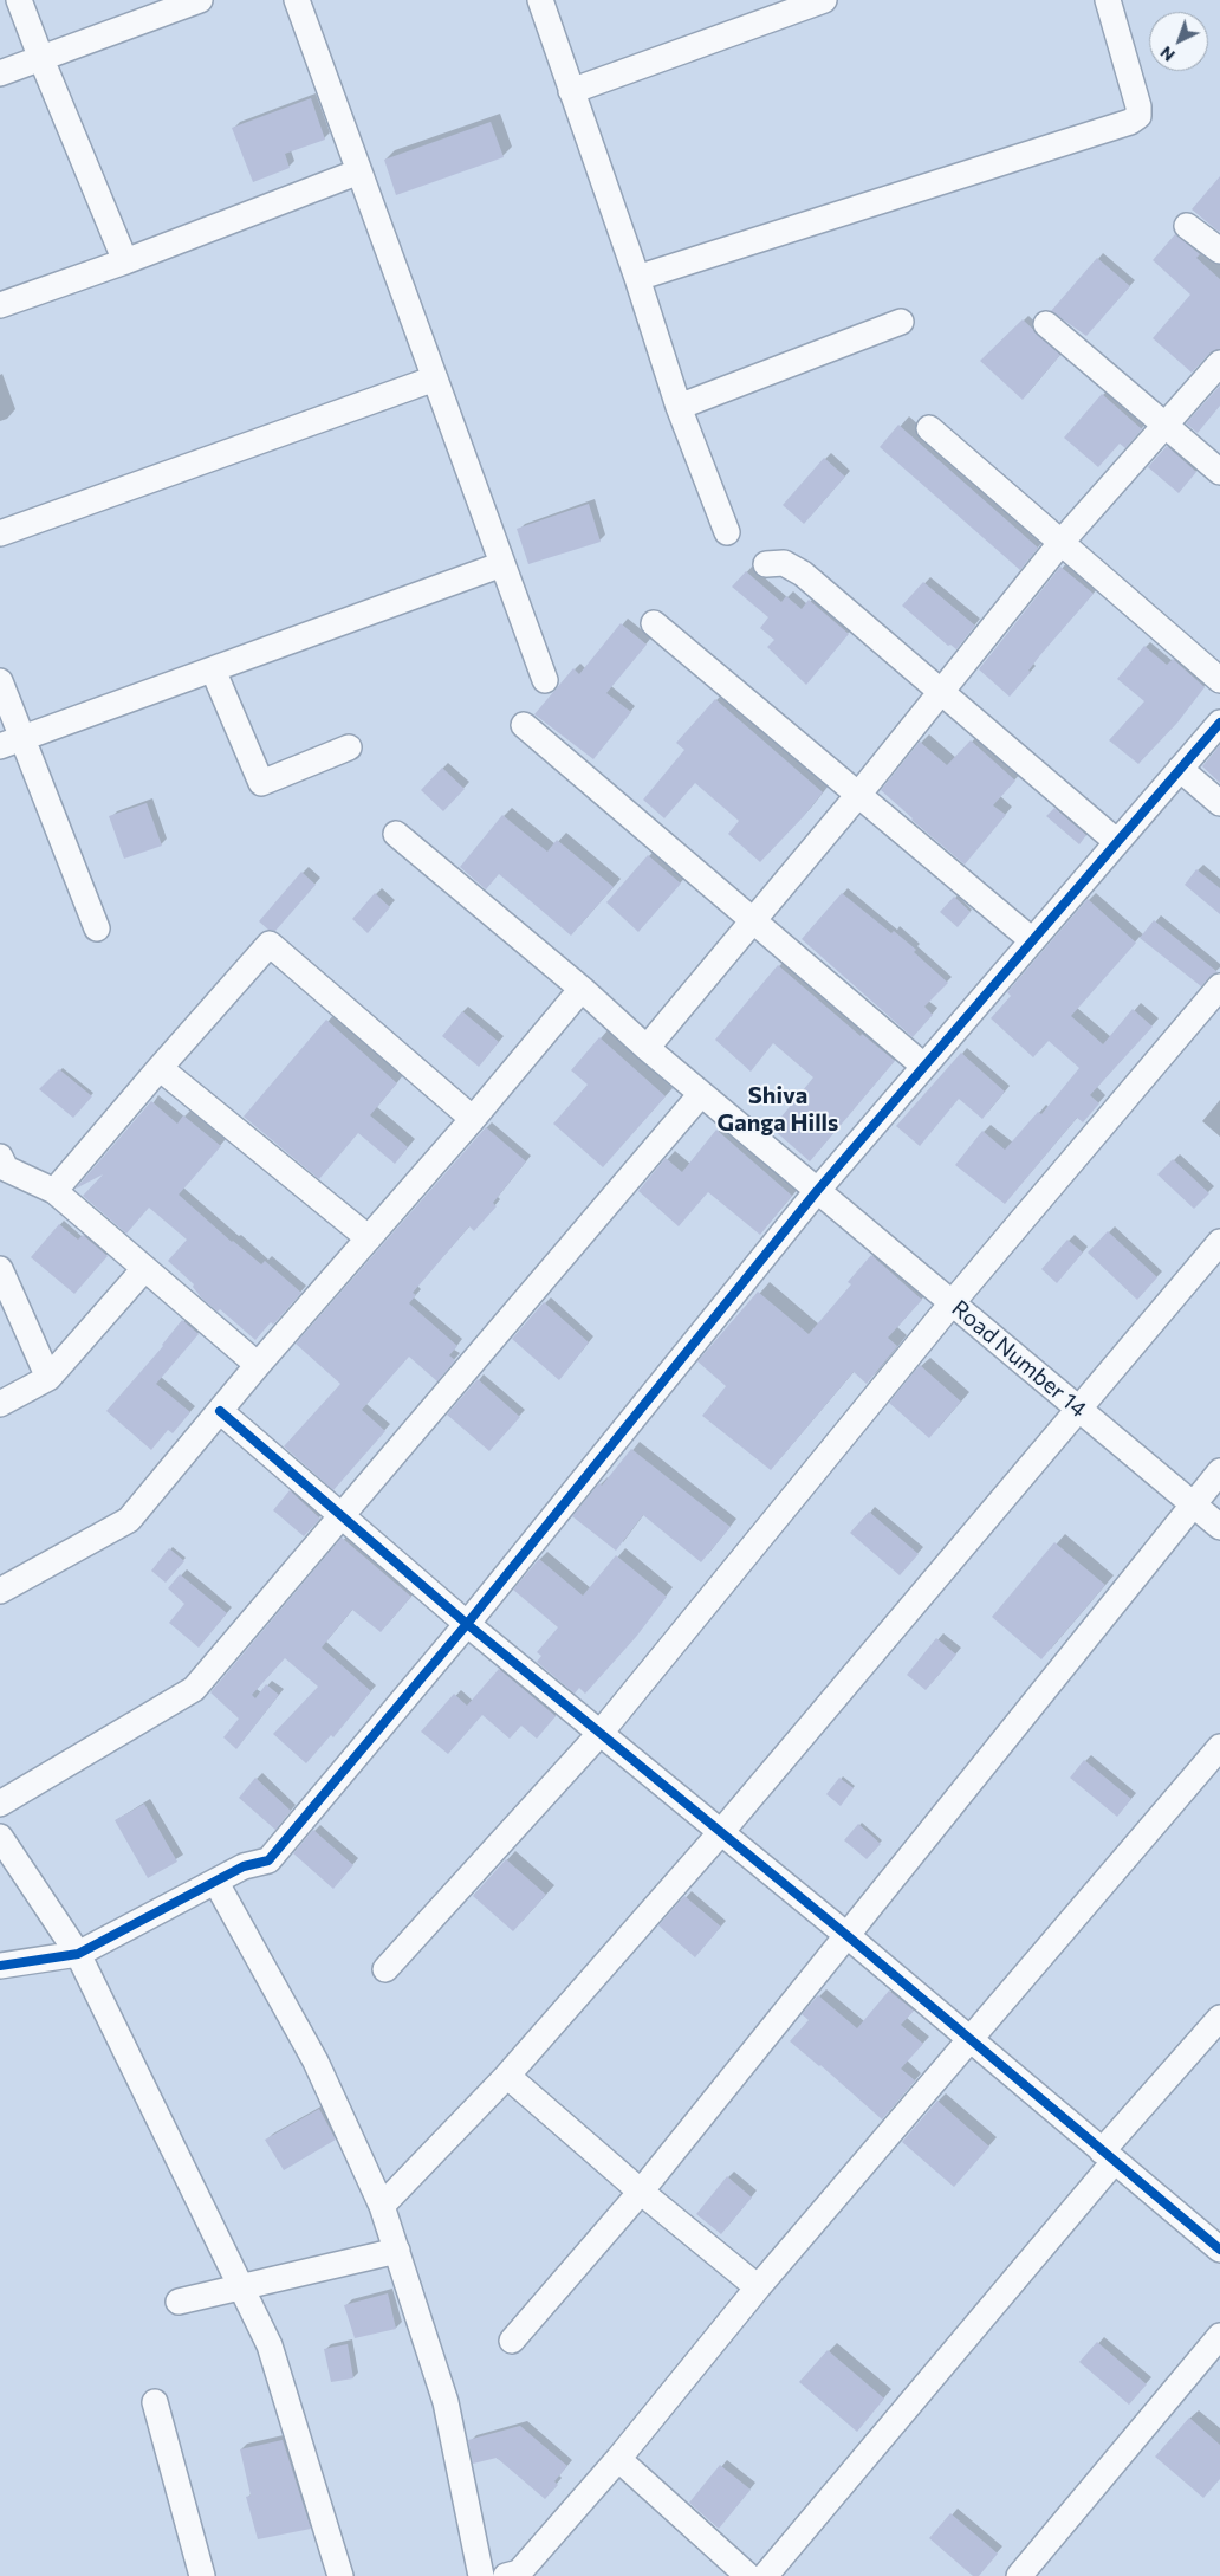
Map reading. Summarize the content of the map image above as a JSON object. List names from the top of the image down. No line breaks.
{"streets":{"street":["Road Number 14"]},"districts":["Shiva Ganga Hills"],"north":"bottom left"}
